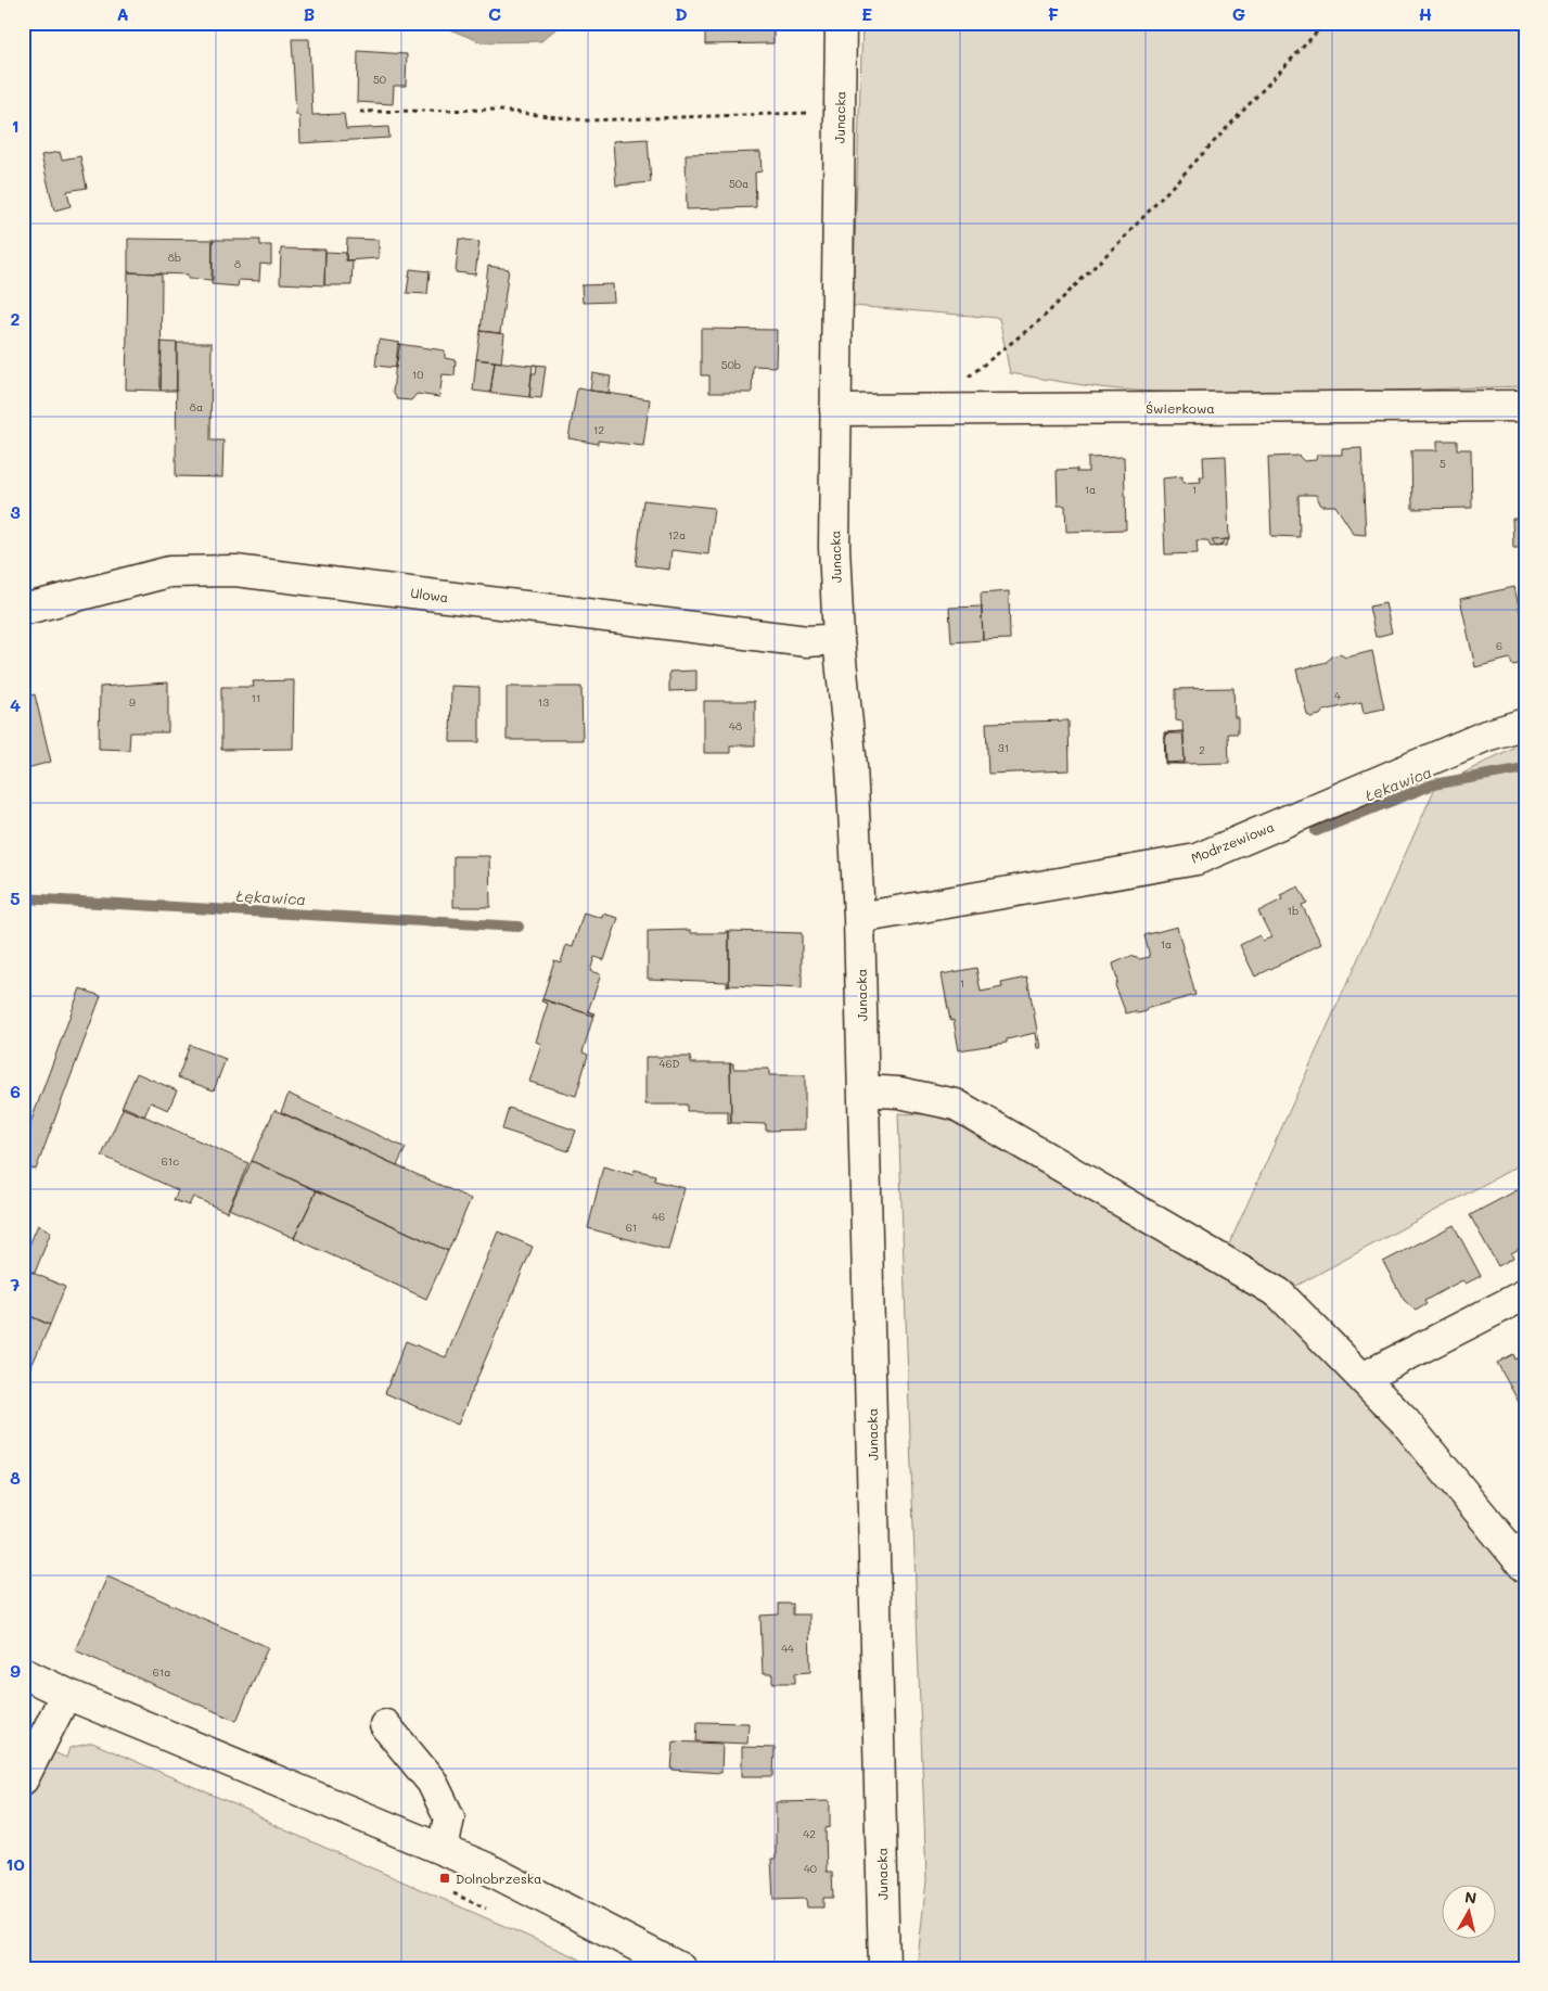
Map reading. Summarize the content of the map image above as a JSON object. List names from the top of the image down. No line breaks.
{"streets":{"street":["Junacka","Świerkowa","Ulowa","Modrzewiowa"]},"crossings":[["Junacka","Świerkowa"],["Junacka","Ulowa"],["Junacka","Modrzewiowa"]],"water":["Łękawica"],"places":{"transit":["Dolnobrzeska"]},"house_numbers":["50","50a","8b","8","50b","10","8a","12","5","1a","1","12a","6","4","11","9","13","48","31","2","1b","1a","1","46D","61c","46","61","44","61a","42","40"],"north":"top","grid":{"columns":["A","B","C","D","E","F","G","H"],"rows":["1","2","3","4","5","6","7","8","9","10"]}}
